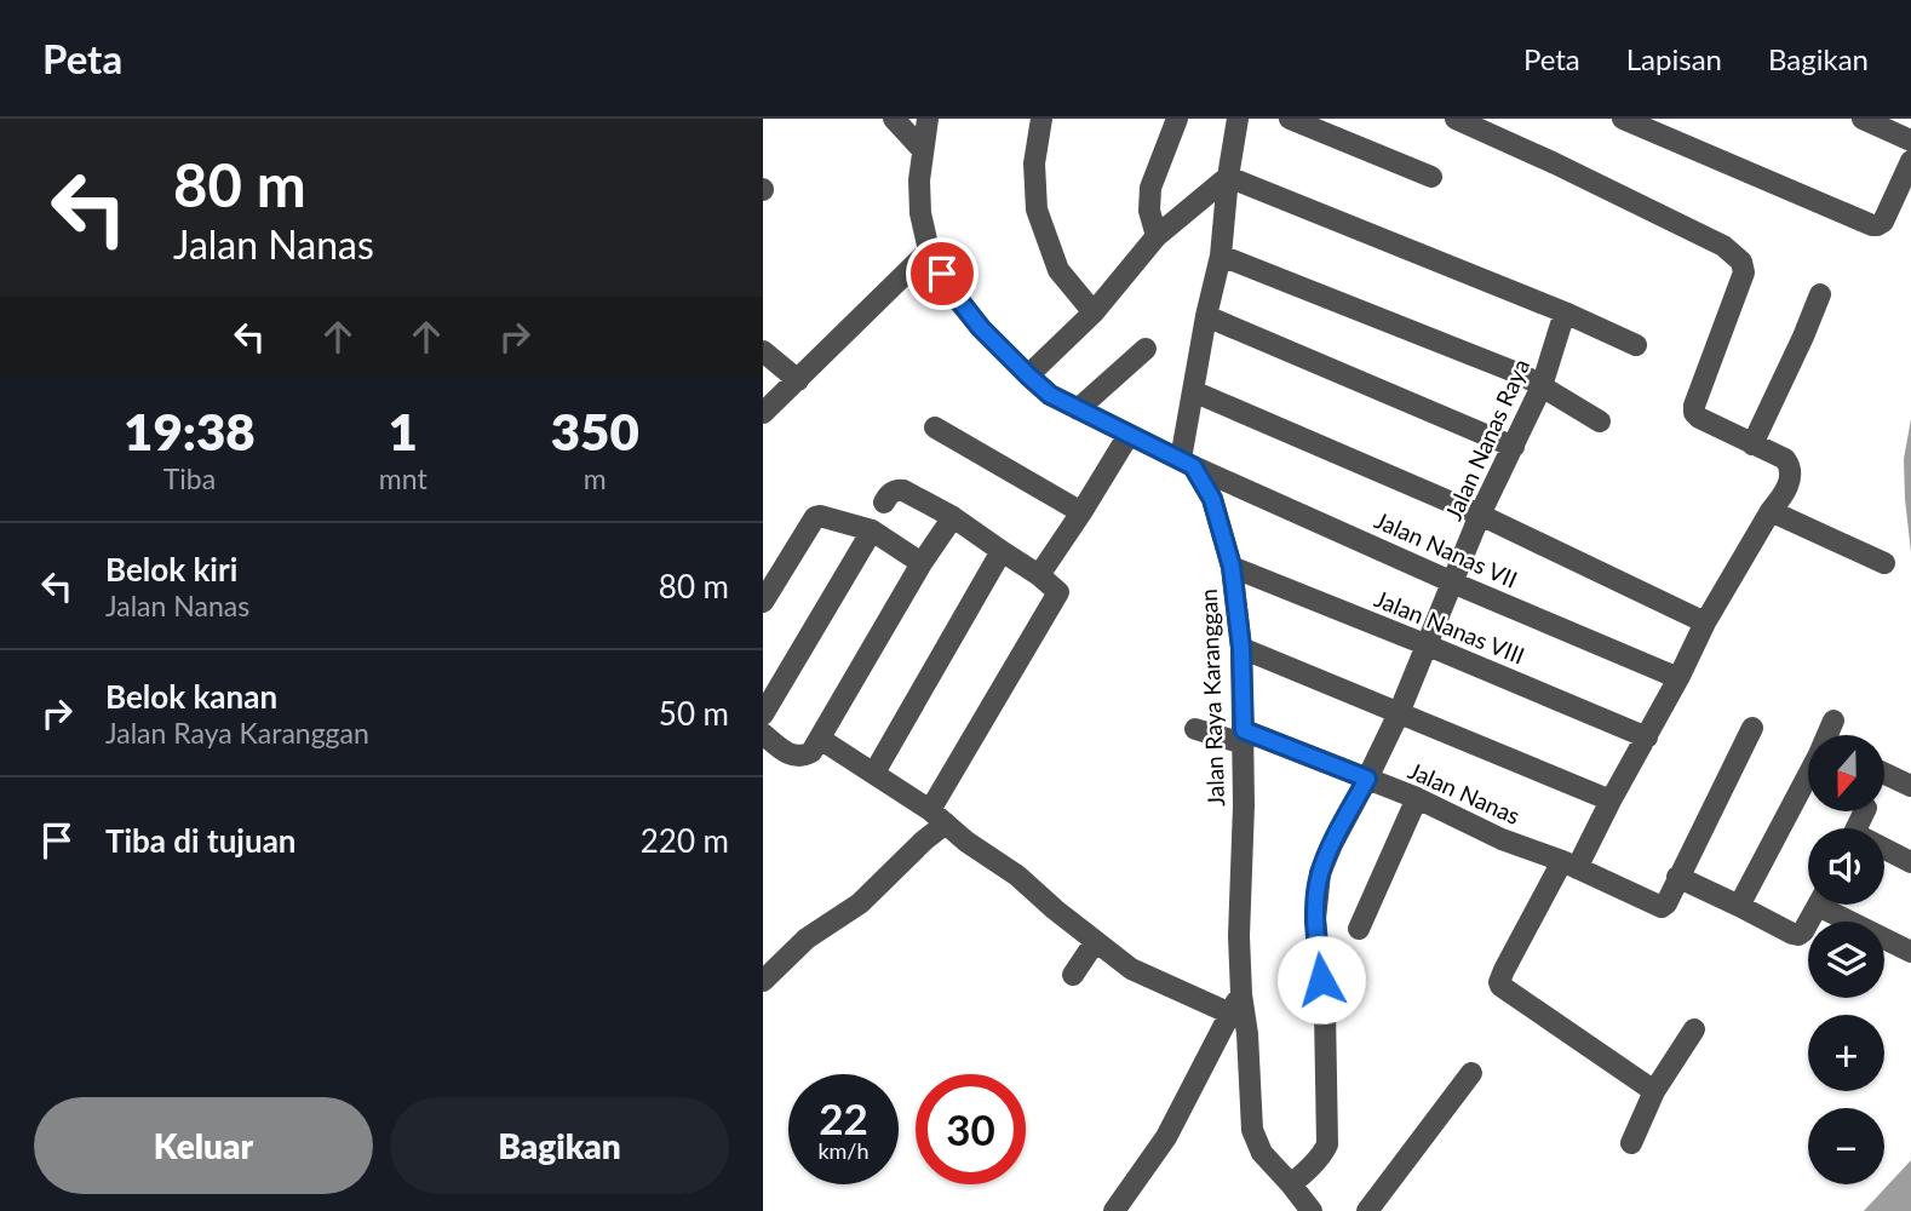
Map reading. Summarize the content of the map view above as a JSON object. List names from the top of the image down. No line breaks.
{"streets":{"street":["Jalan Nanas Raya","Jalan Nanas VII","Jalan Nanas VIII","Jalan Raya Karanggan","Jalan Nanas"]},"crossings":[["Jalan Nanas Raya","Jalan Nanas VII"],["Jalan Nanas Raya","Jalan Nanas VIII"],["Jalan Nanas Raya","Jalan Raya Karanggan"],["Jalan Nanas Raya","Jalan Nanas"],["Jalan Nanas VII","Jalan Raya Karanggan"],["Jalan Nanas VIII","Jalan Raya Karanggan"],["Jalan Raya Karanggan","Jalan Nanas"]],"north":"bottom","page":{"header":"Peta","nav":["Peta","Lapisan","Bagikan"],"turn":["80 m","Jalan Nanas"],"eta":["19:38","Tiba","1","mnt","350","m"],"list":[{"name":"Belok kiri","note":"Jalan Nanas","value":"80 m"},{"name":"Belok kanan","note":"Jalan Raya Karanggan","value":"50 m"},{"name":"Tiba di tujuan","value":"220 m"}],"map_buttons":["+","−"],"speed":"22 km/h","limit":"30","buttons":["Keluar","Bagikan"]}}
